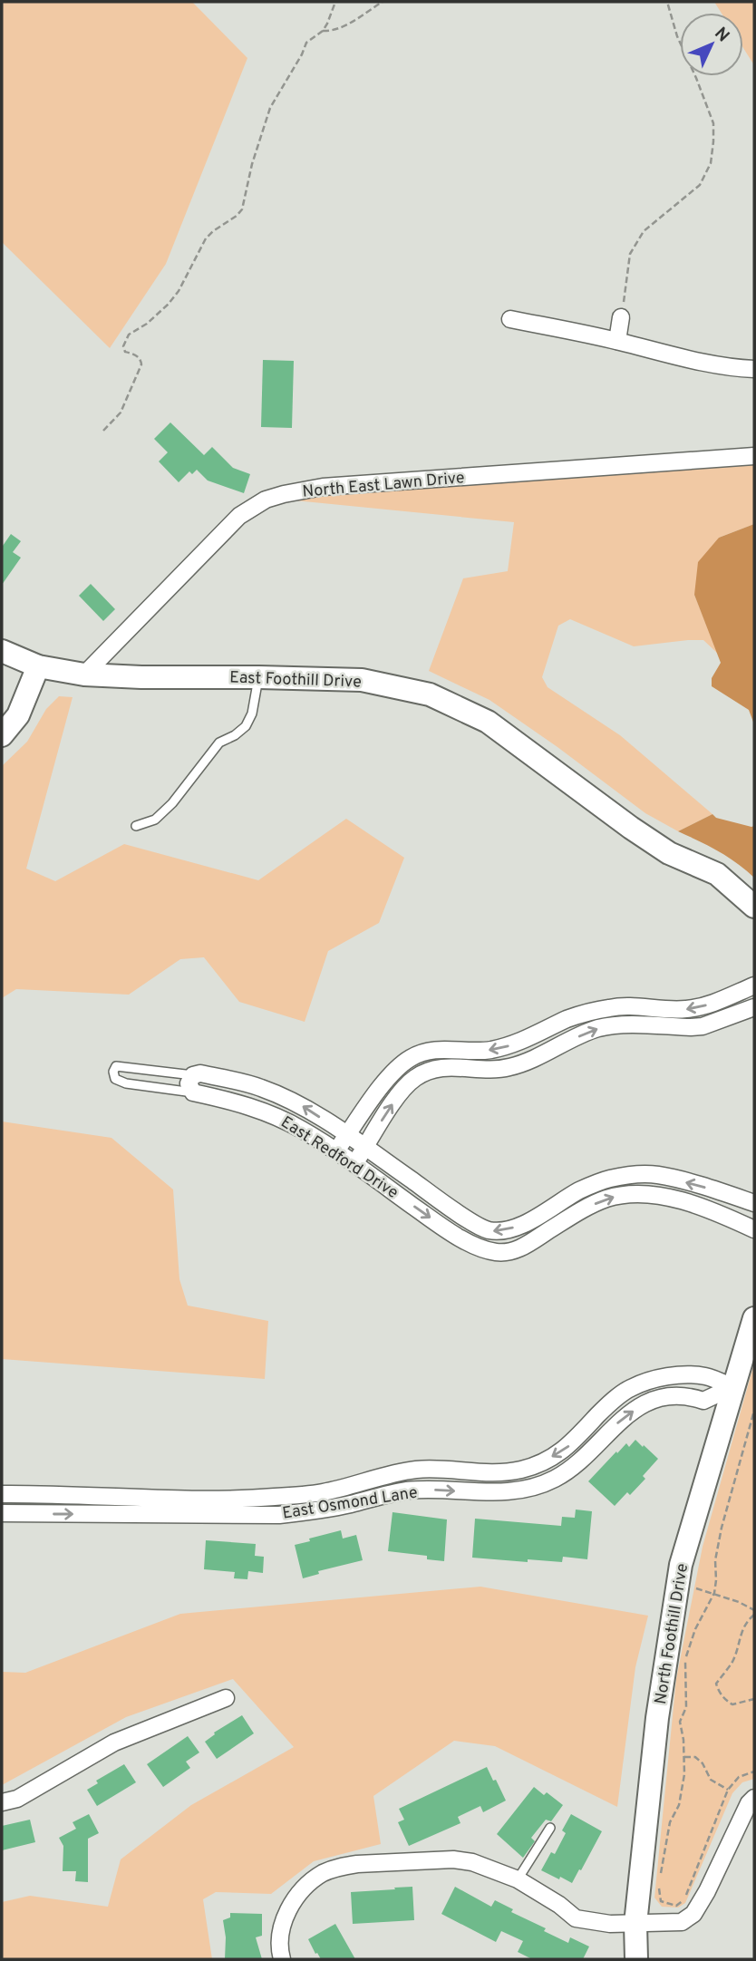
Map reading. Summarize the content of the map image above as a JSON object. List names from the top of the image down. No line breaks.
{"streets":{"street":["North East Lawn Drive","East Foothill Drive","East Redford Drive","East Osmond Lane","North Foothill Drive"]},"crossings":[["North East Lawn Drive","East Foothill Drive"],["East Osmond Lane","North Foothill Drive"]],"north":"top right"}
